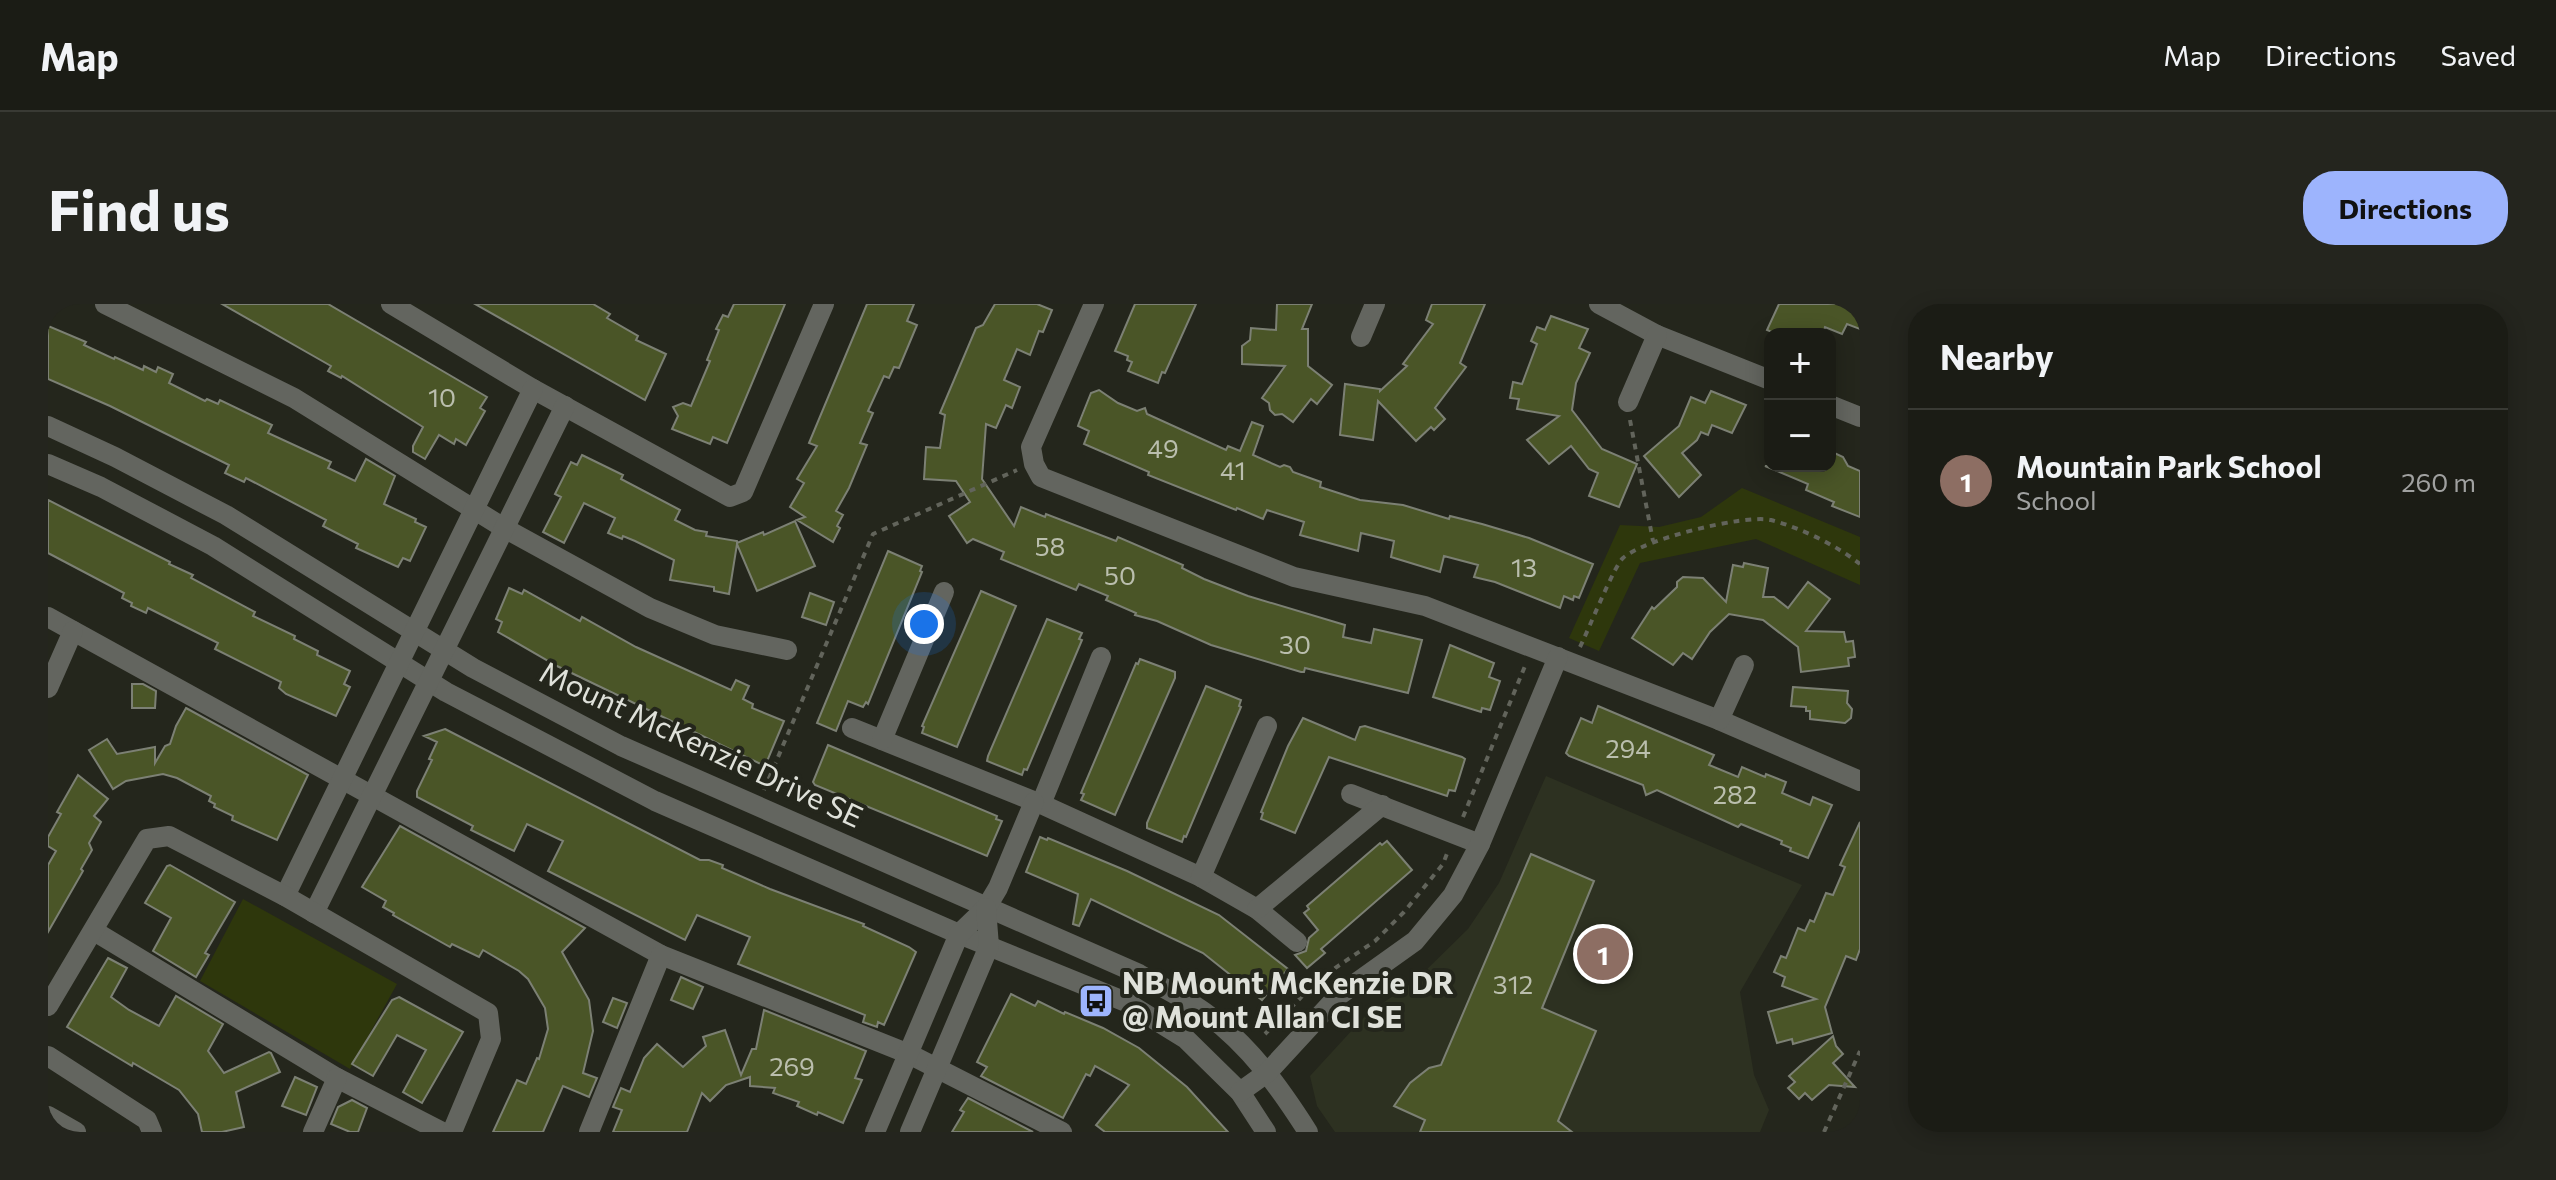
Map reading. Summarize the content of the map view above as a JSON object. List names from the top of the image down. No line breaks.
{"streets":{"street":["Mount McKenzie Drive SE"]},"places":{"bus stop":["NB Mount McKenzie DR @ Mount Allan CI SE"]},"house_numbers":["10","49","41","58","13","50","30","294","282","312","269"],"page":{"header":"Map","nav":["Map","Directions","Saved"],"buttons":"Directions","title":"Find us","heading":"Nearby","map_buttons":["+","−"],"list":[{"mark":"1","name":"Mountain Park School","note":"School","value":"260 m"}],"pins":"1"}}
